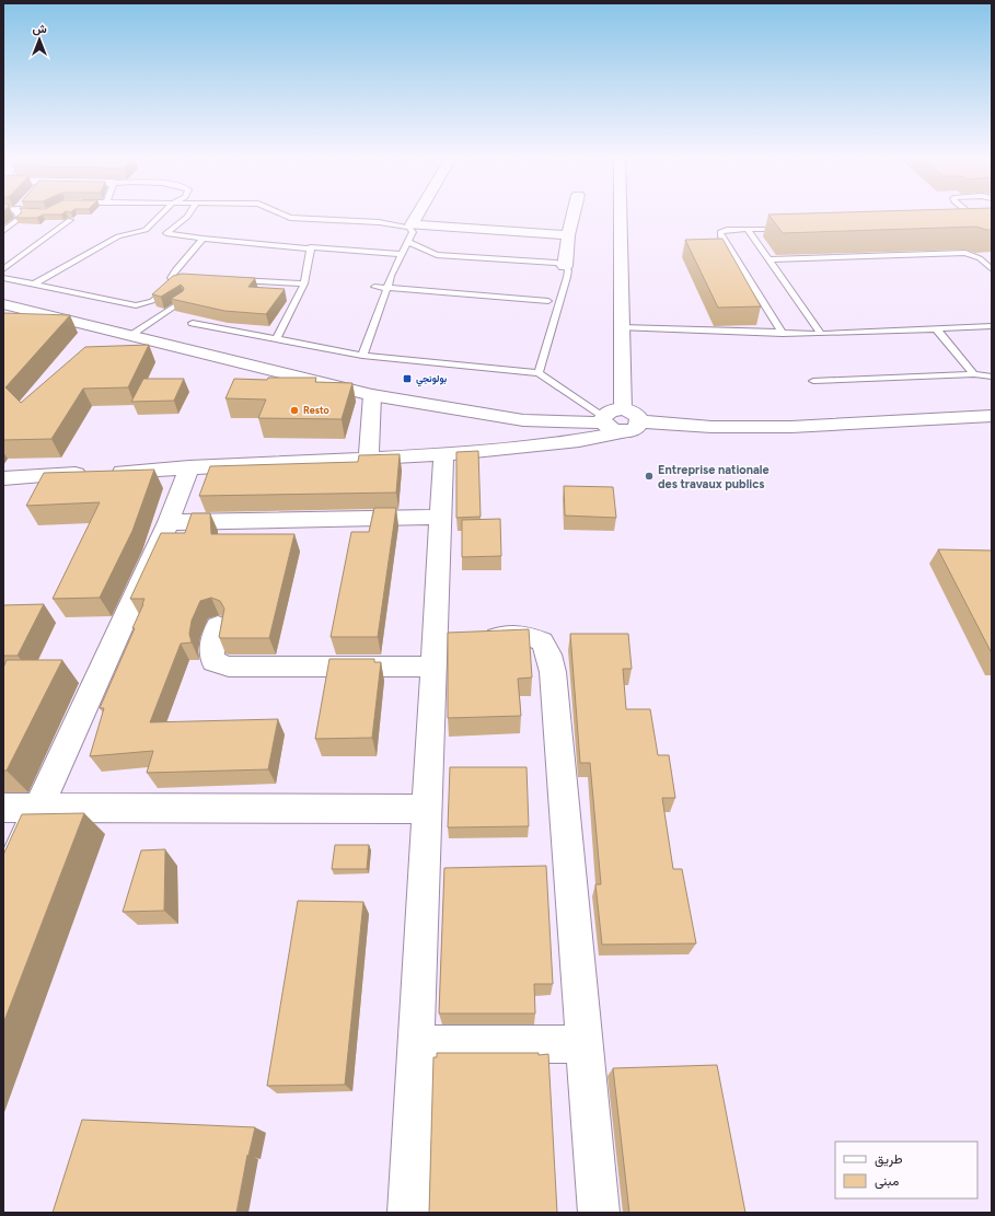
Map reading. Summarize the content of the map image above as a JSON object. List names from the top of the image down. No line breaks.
{"places":{"transit":["بولونجي"],"other":["Resto","Entreprise nationale des travaux publics"]},"legend":["طريق","مبنى"],"north":"top"}
